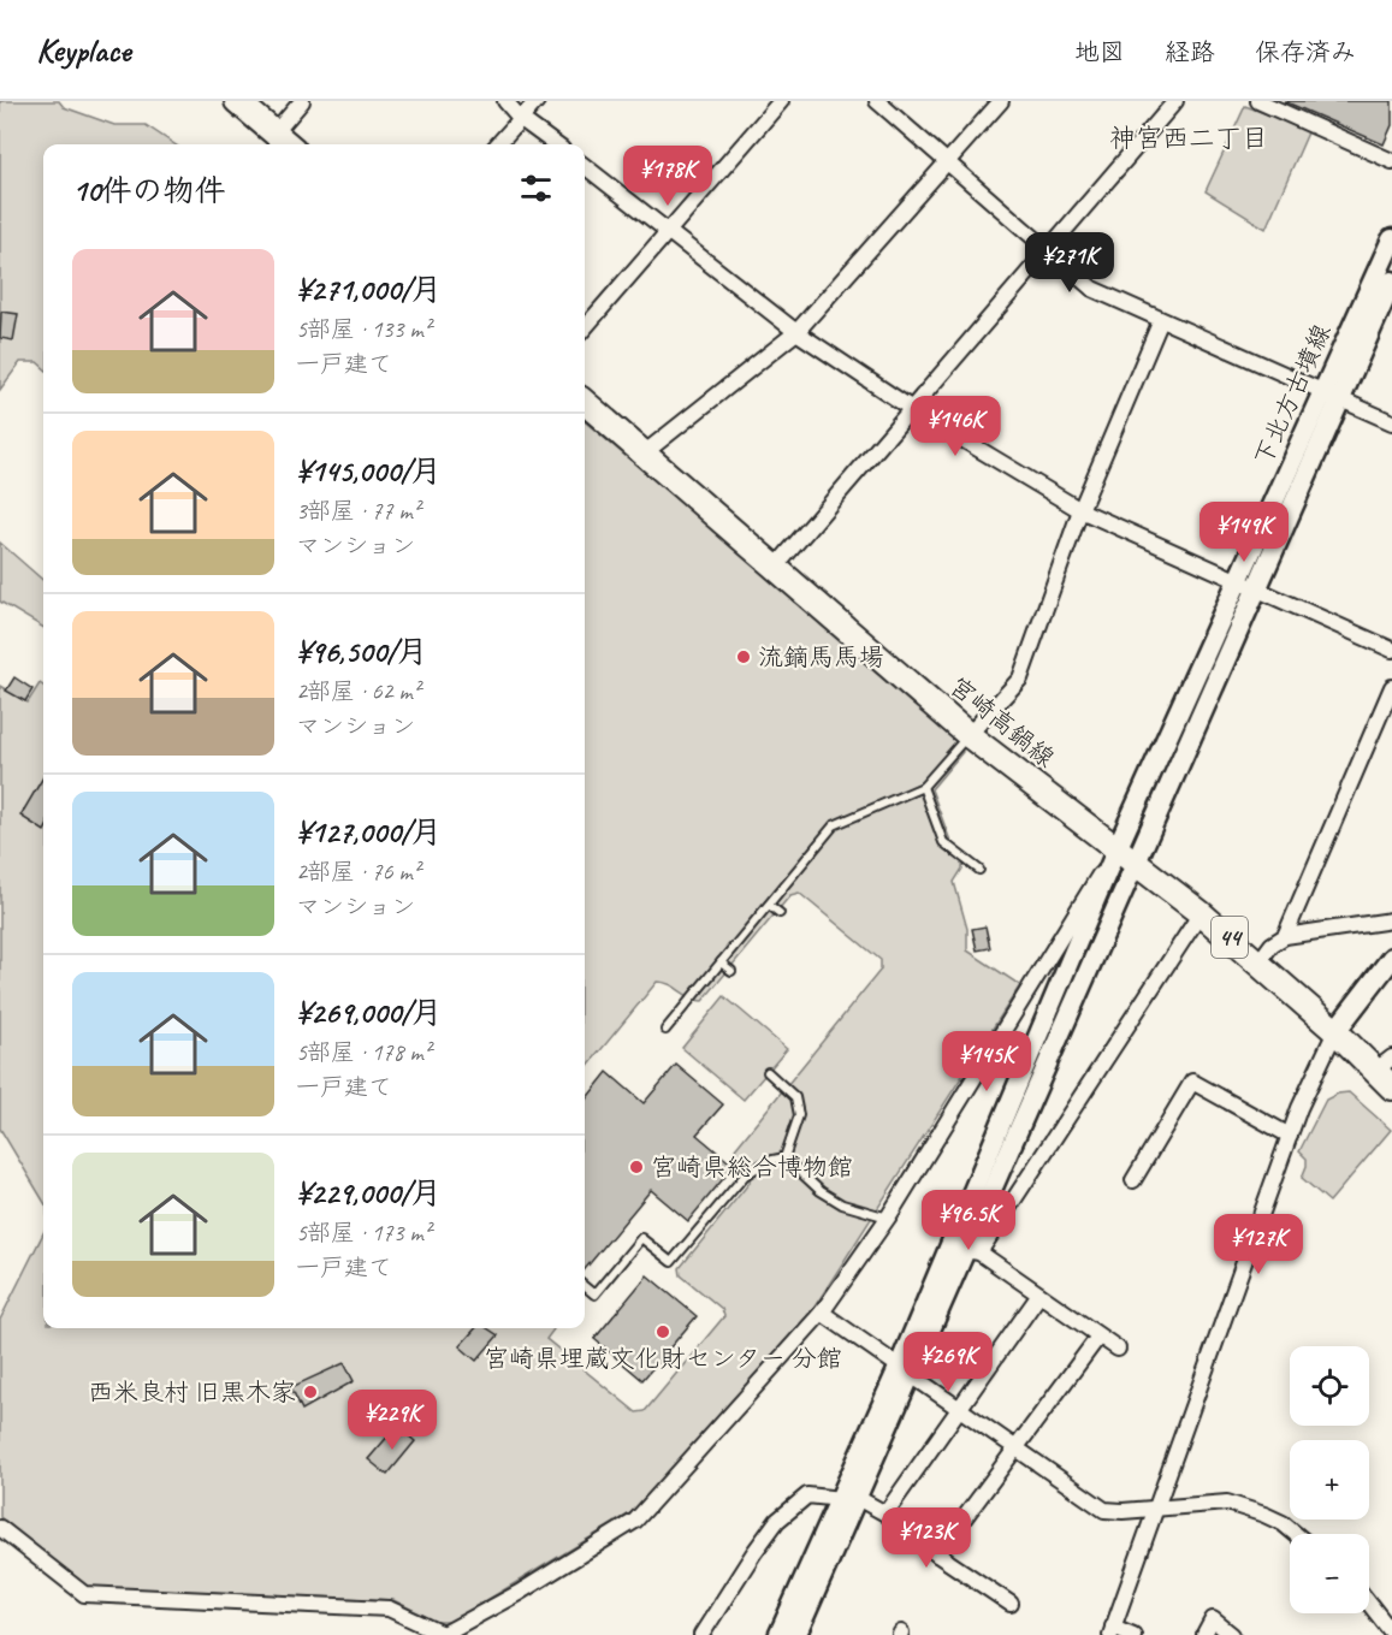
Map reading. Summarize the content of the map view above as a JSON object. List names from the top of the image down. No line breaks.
{"streets":{"main road":["下北方古墳線","宮崎高鍋線","44"]},"crossings":[["下北方古墳線","宮崎高鍋線"]],"districts":["神宮西二丁目"],"places":["流鏑馬馬場","宮崎県総合博物館","宮崎県埋蔵文化財センター 分館","西米良村 旧黒木家"],"page":{"header":"Keyplace","nav":["地図","経路","保存済み"],"heading":"10件の物件","price":["¥178K","¥271K","¥146K","¥149K","¥145K","¥96.5K","¥127K","¥269K","¥229K","¥123K"],"list":[{"name":"¥271,000/月","note":"5部屋 · 133 m² · 一戸建て"},{"name":"¥145,000/月","note":"3部屋 · 77 m² · マンション"},{"name":"¥96,500/月","note":"2部屋 · 62 m² · マンション"},{"name":"¥127,000/月","note":"2部屋 · 76 m² · マンション"},{"name":"¥269,000/月","note":"5部屋 · 178 m² · 一戸建て"},{"name":"¥229,000/月","note":"5部屋 · 173 m² · 一戸建て"}],"map_buttons":["+","−"]}}
